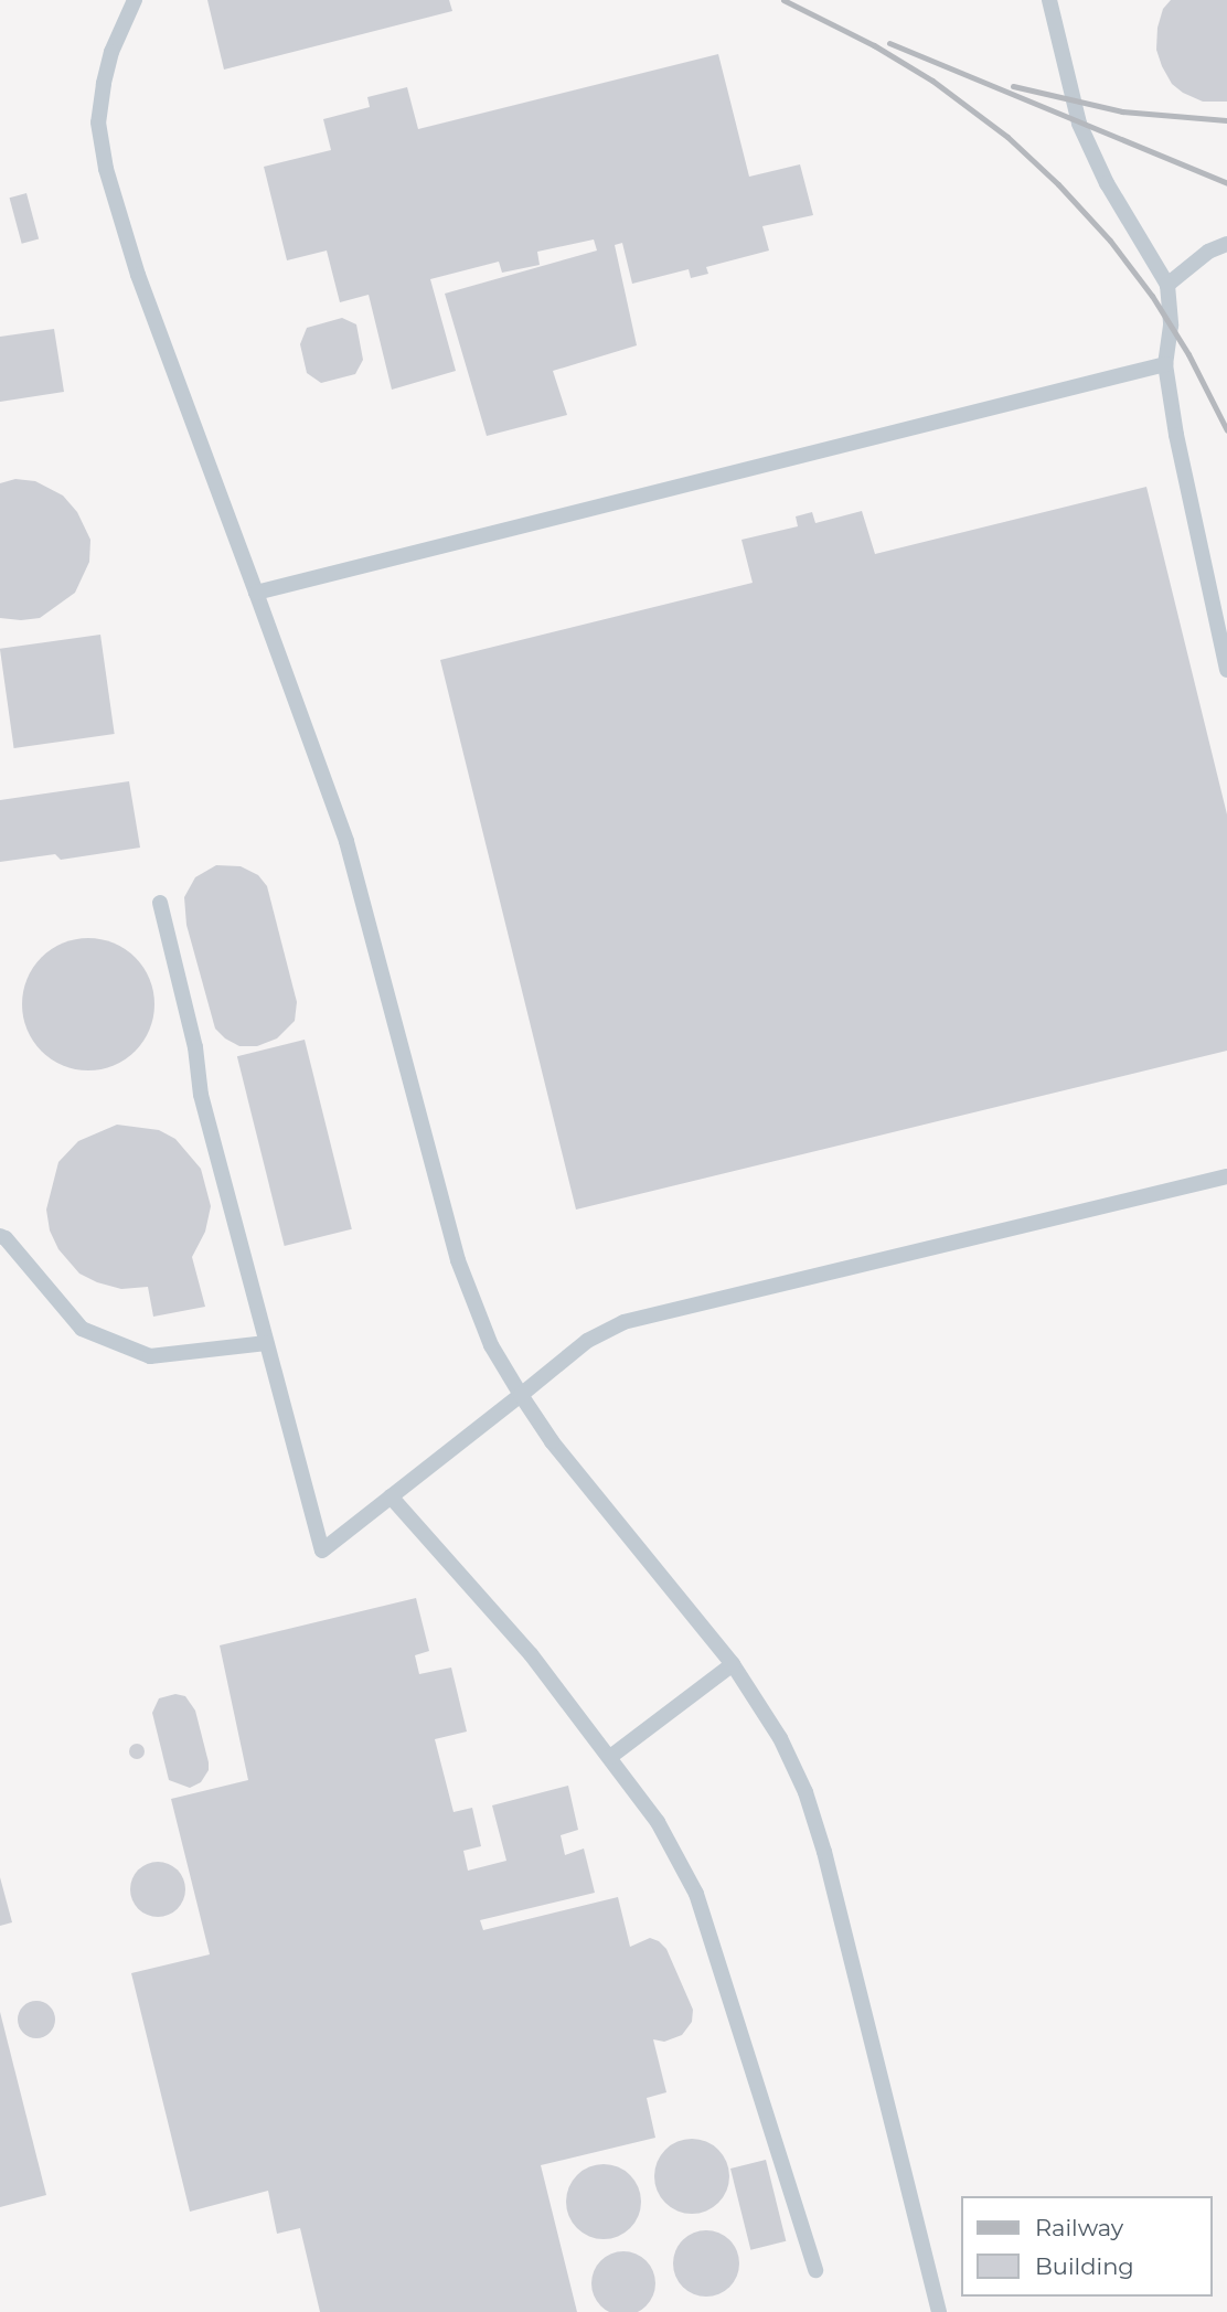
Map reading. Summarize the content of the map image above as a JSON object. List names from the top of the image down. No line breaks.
{"legend":["Railway","Building"]}
